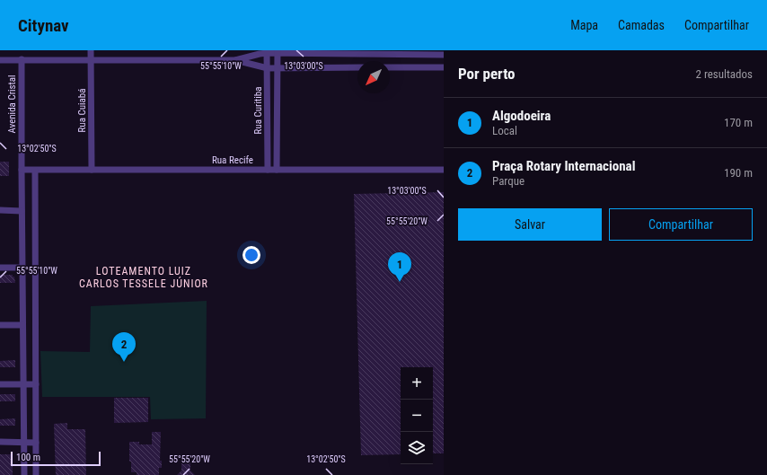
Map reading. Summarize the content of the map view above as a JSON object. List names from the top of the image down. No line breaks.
{"streets":{"street":["Avenida Cristal","Rua Cuiabá","Rua Curitiba","Rua Recife"]},"crossings":[["Avenida Cristal","Rua Recife"],["Rua Cuiabá","Rua Recife"],["Rua Curitiba","Rua Recife"]],"districts":["LOTEAMENTO LUIZ CARLOS TESSELE JÚNIOR"],"scale_bar":"100 m","north":"bottom left","page":{"header":"Citynav","nav":["Mapa","Camadas","Compartilhar"],"heading":["Por perto","2 resultados"],"list":[{"mark":"1","name":"Algodoeira","note":"Local","value":"170 m"},{"mark":"2","name":"Praça Rotary Internacional","note":"Parque","value":"190 m"}],"buttons":["Salvar","Compartilhar"],"pins":["1","2"],"map_buttons":["+","−"],"scale":"100 m"},"coordinates":["13°03'00\"S","55°55'10\"W","13°02'50\"S","55°55'20\"W"]}
